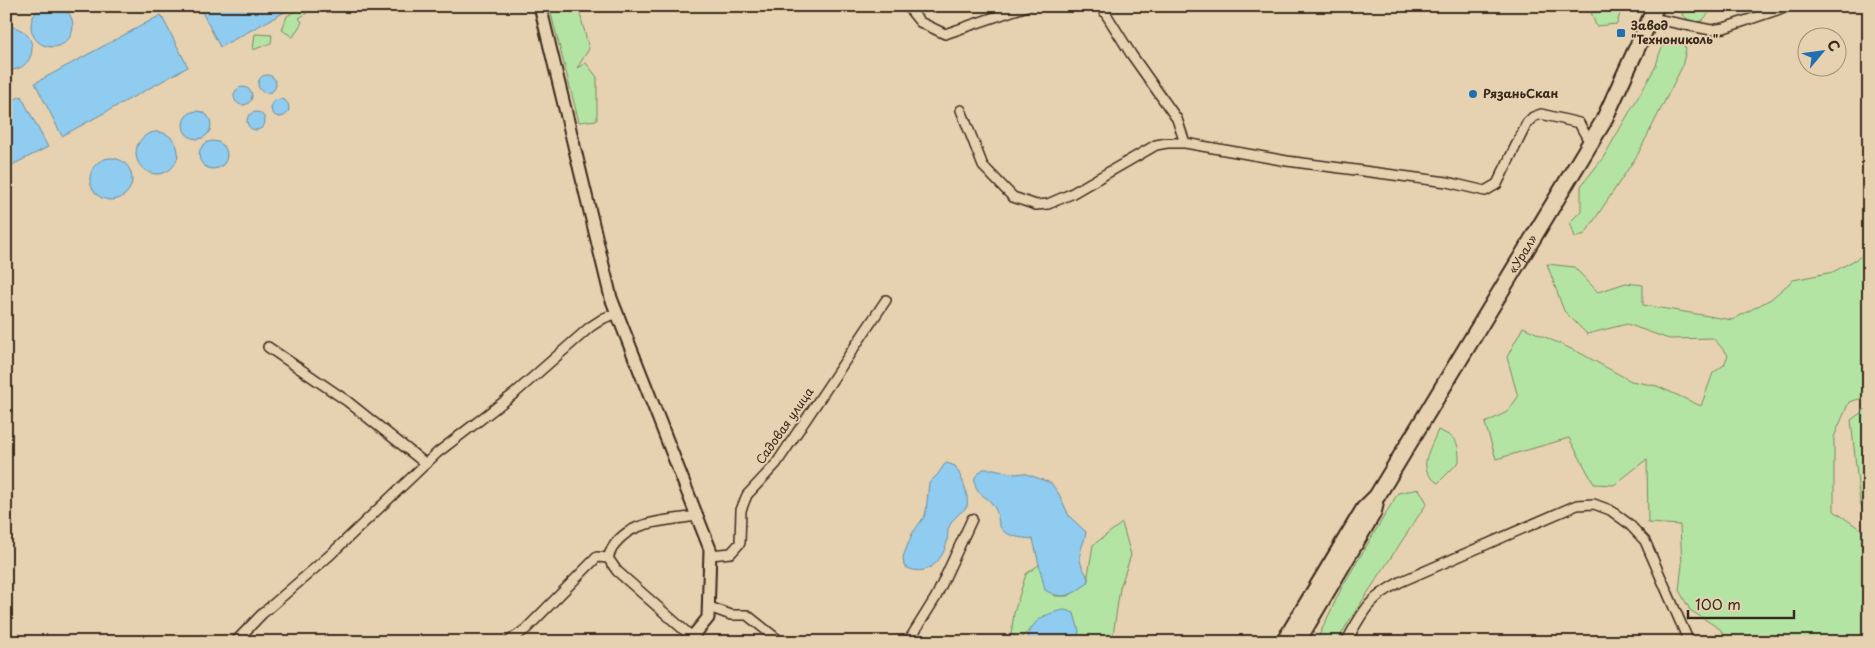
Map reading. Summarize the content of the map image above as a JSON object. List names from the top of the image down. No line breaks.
{"streets":{"highway":["«Урал»"],"street":["Садовая улица"]},"places":{"transit":["Завод \"Технониколь\""],"other":["РязаньСкан"]},"scale_bar":"100 m","north":"top right"}
